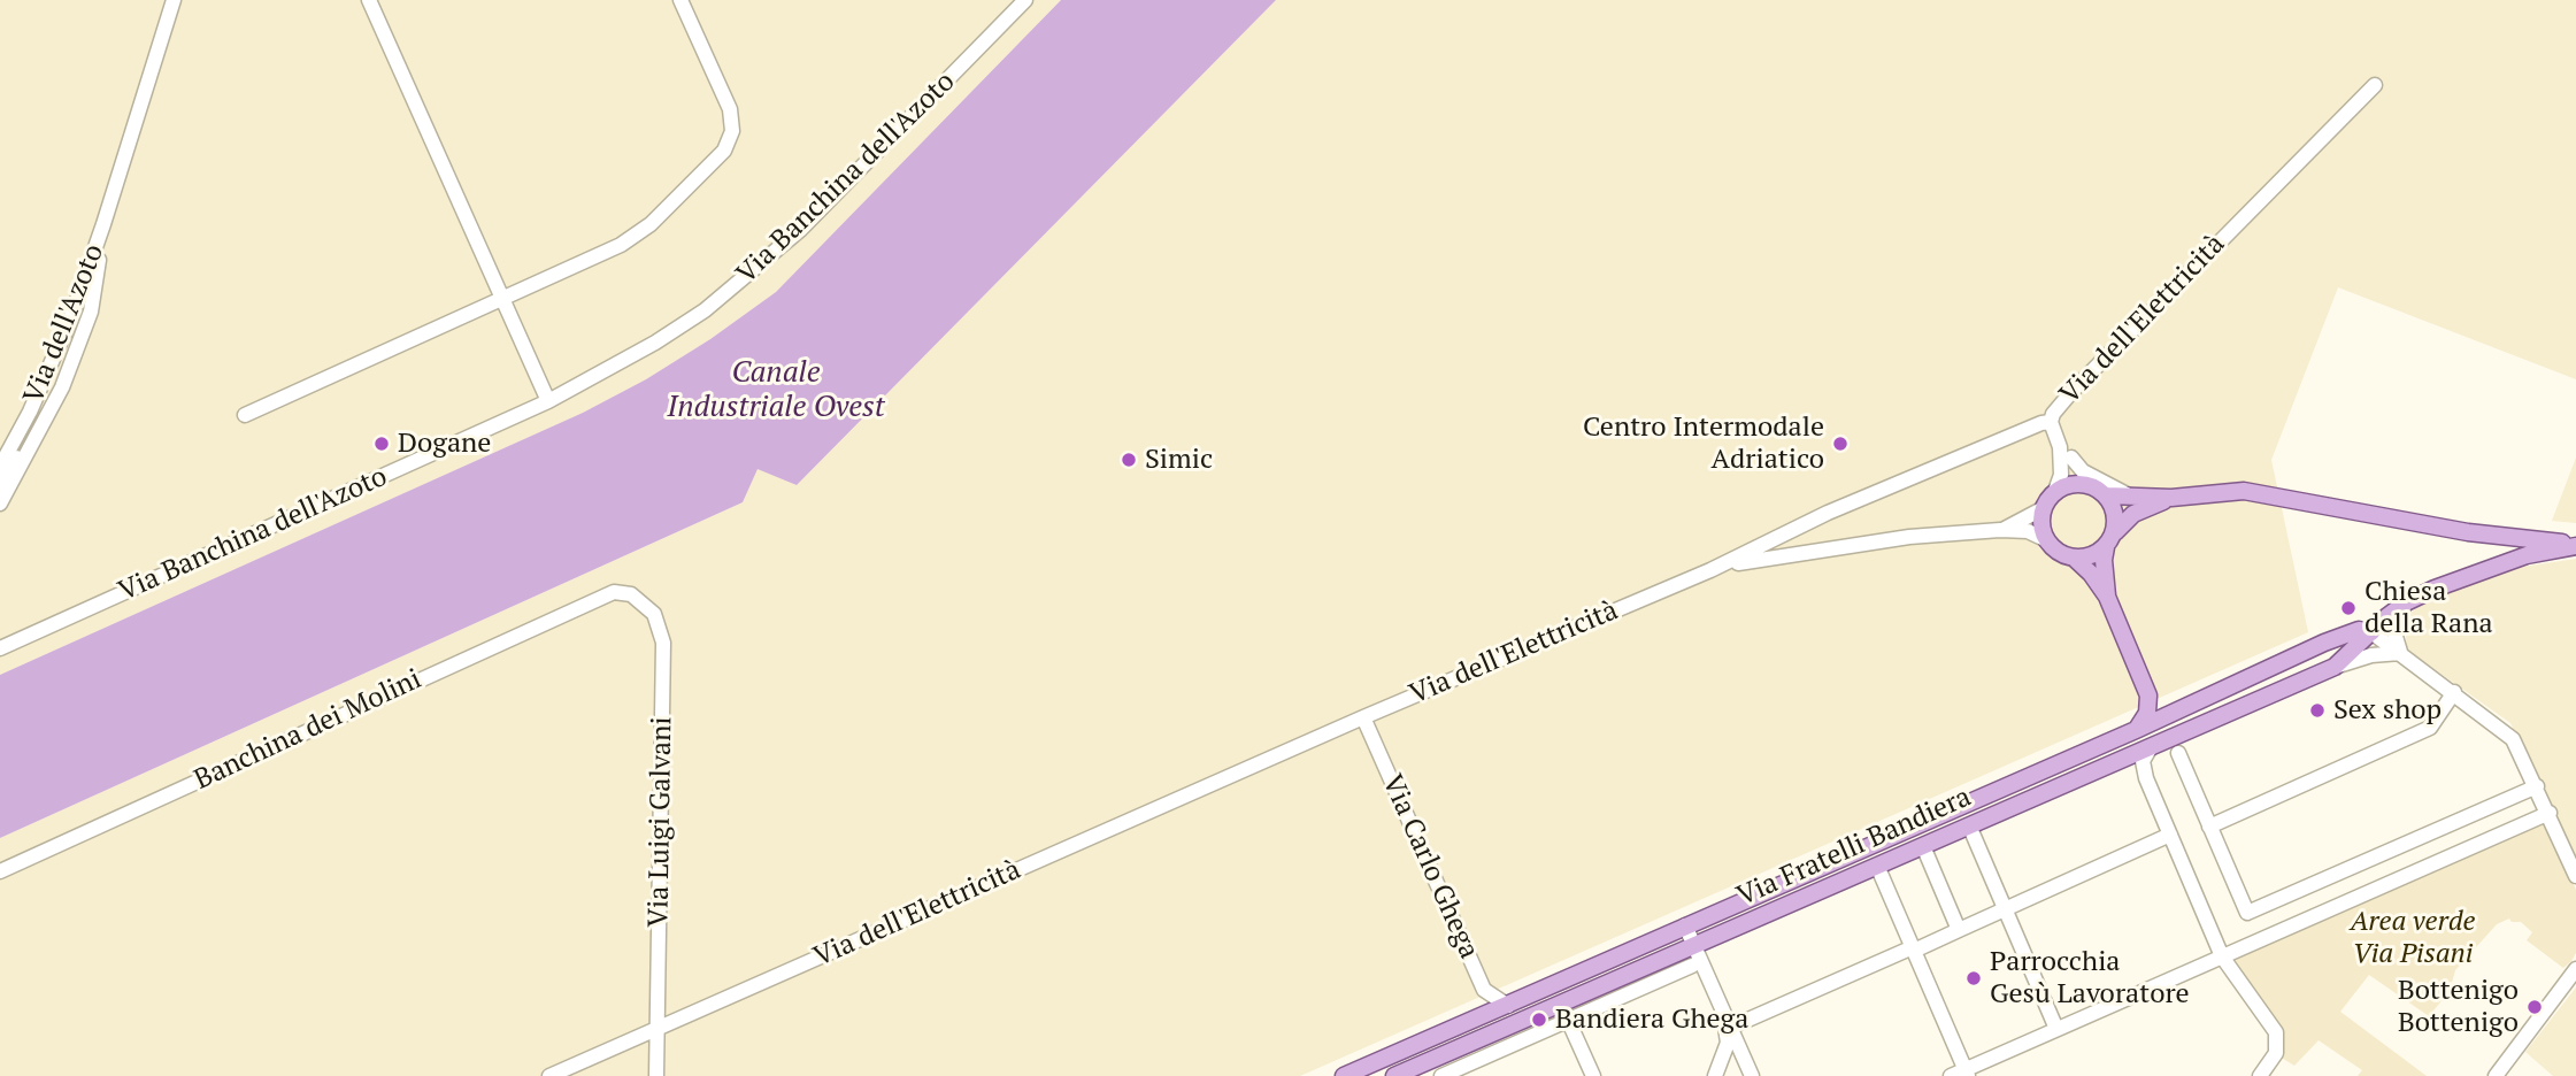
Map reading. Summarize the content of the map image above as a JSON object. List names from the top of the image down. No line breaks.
{"streets":{"main road":["Via Fratelli Bandiera"],"street":["Via Banchina dell'Azoto","Via dell'Elettricità","Via dell'Azoto","Banchina dei Molini","Via Luigi Galvani","Via Carlo Ghega"]},"crossings":[["Via dell'Elettricità","Via Luigi Galvani"],["Via dell'Elettricità","Via Carlo Ghega"],["Banchina dei Molini","Via Luigi Galvani"],["Via Fratelli Bandiera","Via Carlo Ghega"]],"water":["Canale Industriale Ovest"],"parks":["Area verde Via Pisani"],"places":["Dogane","Centro Intermodale Adriatico","Simic","Chiesa della Rana","Sex shop","Parrocchia Gesù Lavoratore","Bottenigo Bottenigo","Bandiera Ghega"]}
